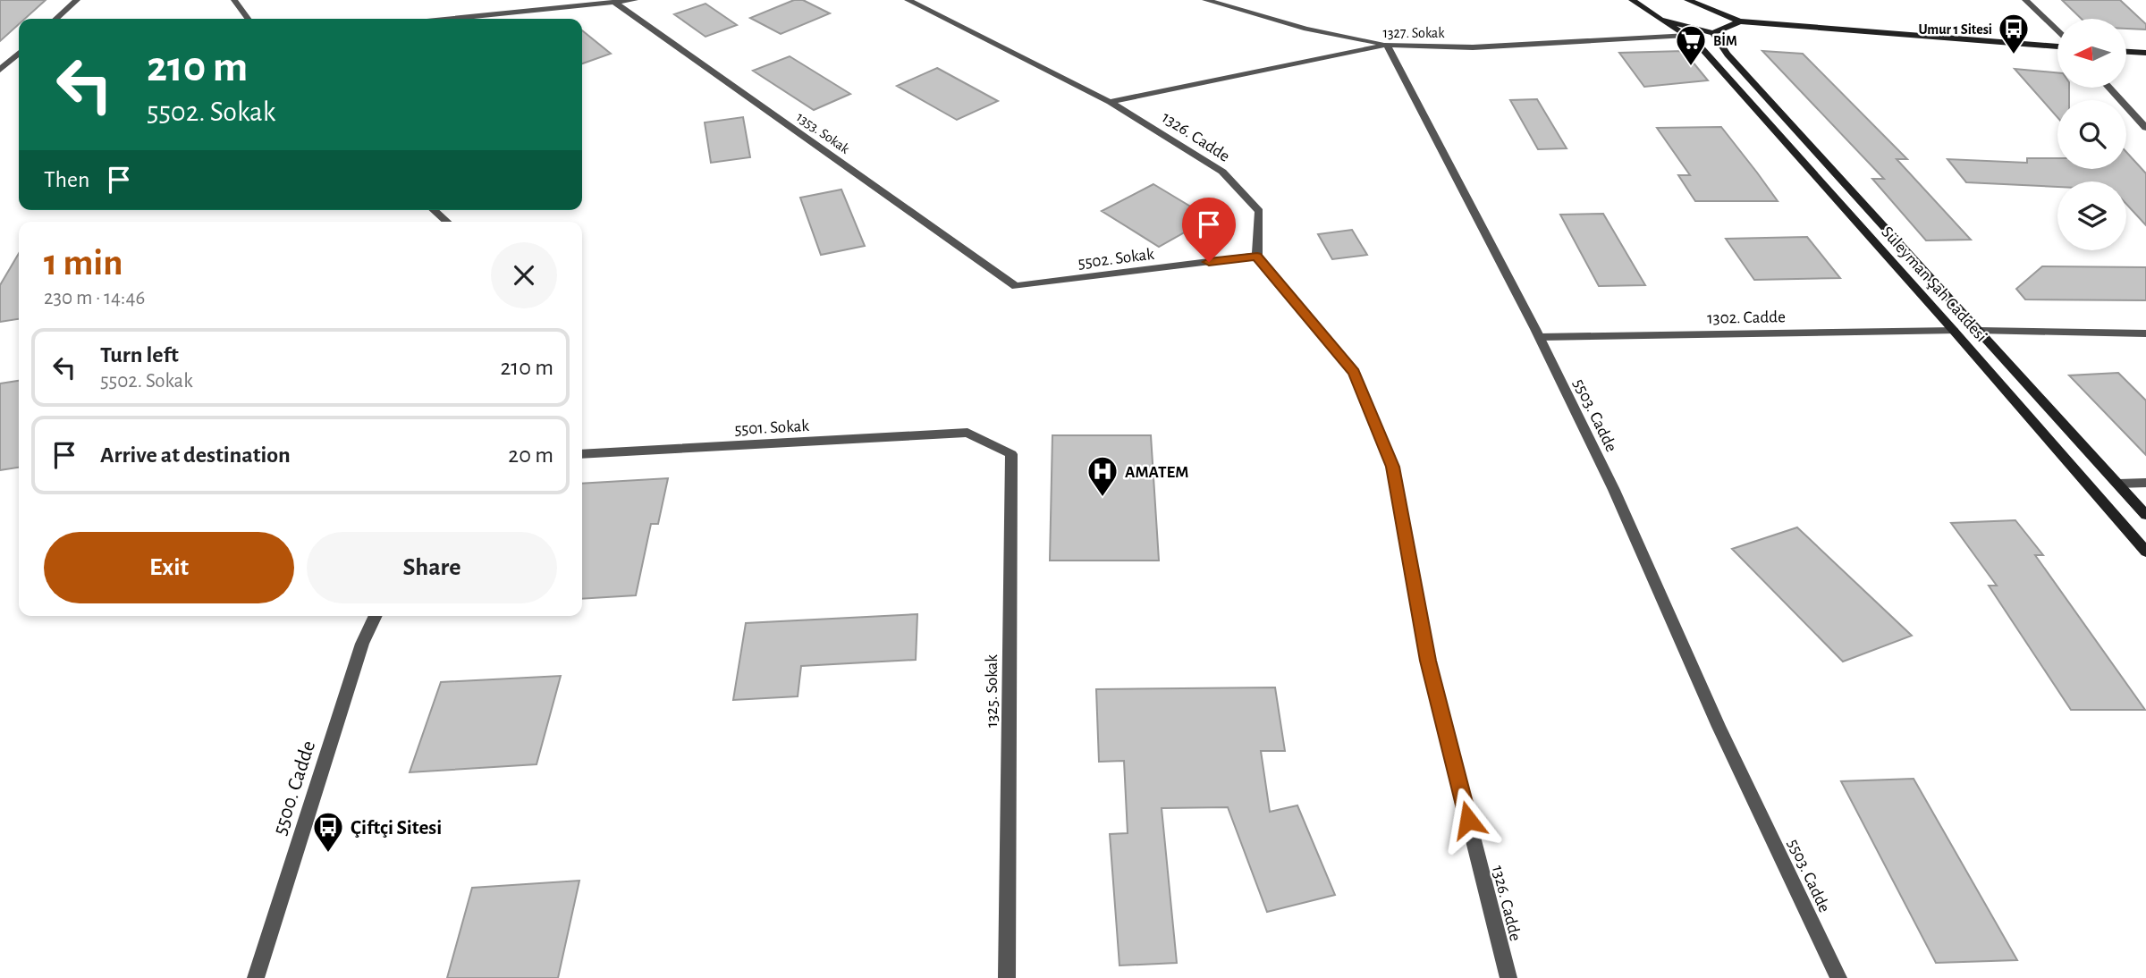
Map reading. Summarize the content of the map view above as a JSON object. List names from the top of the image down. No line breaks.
{"streets":{"main road":["Süleyman Şah Caddesi"],"street":["1327. Sokak","1353. Sokak","1326. Cadde","5502. Sokak","1302. Cadde","5503. Cadde","5501. Sokak","1325. Sokak","5500. Cadde"]},"crossings":[["1327. Sokak","1326. Cadde"],["1327. Sokak","Süleyman Şah Caddesi"],["1327. Sokak","5503. Cadde"],["1353. Sokak","5502. Sokak"],["1326. Cadde","5502. Sokak"],["Süleyman Şah Caddesi","1302. Cadde"],["1302. Cadde","5503. Cadde"],["5501. Sokak","1325. Sokak"]],"places":{"bus stop":["Umur 1 Sitesi","Çiftçi Sitesi"],"supermarket":["BİM"],"hospital":["AMATEM"]},"north":"left","page":{"turn":["210 m","5502. Sokak"],"then":"Then","heading":["1 min","230 m · 14:46"],"list":[{"name":"Turn left","note":"5502. Sokak","value":"210 m"},{"name":"Arrive at destination","value":"20 m"}],"buttons":["Exit","Share"]}}
